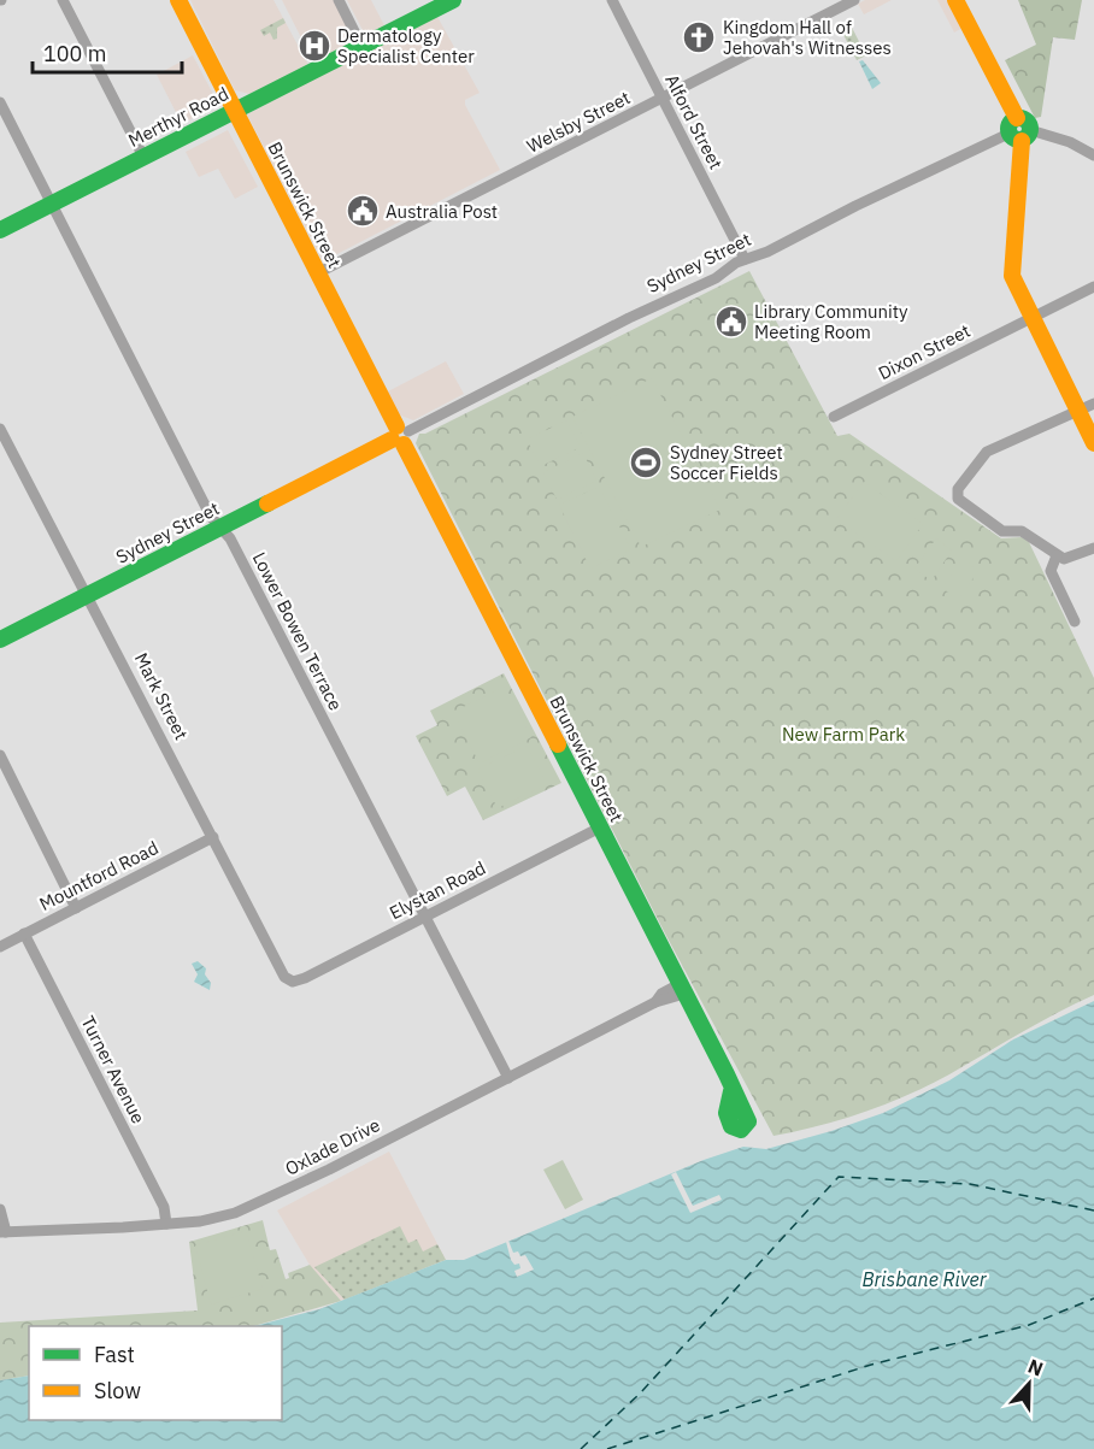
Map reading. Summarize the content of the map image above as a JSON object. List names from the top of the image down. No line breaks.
{"streets":{"street":["Merthyr Road","Welsby Street","Alford Street","Brunswick Street","Sydney Street","Dixon Street","Lower Bowen Terrace","Mark Street","Mountford Road","Elystan Road","Turner Avenue","Oxlade Drive"]},"crossings":[["Merthyr Road","Brunswick Street"],["Merthyr Road","Lower Bowen Terrace"],["Welsby Street","Alford Street"],["Welsby Street","Brunswick Street"],["Alford Street","Sydney Street"],["Brunswick Street","Sydney Street"],["Brunswick Street","Elystan Road"],["Brunswick Street","Oxlade Drive"],["Sydney Street","Lower Bowen Terrace"],["Sydney Street","Mark Street"],["Lower Bowen Terrace","Elystan Road"],["Lower Bowen Terrace","Oxlade Drive"],["Mark Street","Mountford Road"],["Mark Street","Elystan Road"],["Mountford Road","Turner Avenue"],["Turner Avenue","Oxlade Drive"]],"water":["Brisbane River"],"parks":["New Farm Park"],"places":{"church":["Kingdom Hall of Jehovah's Witnesses"],"hospital":["Dermatology Specialist Center"],"public building":["Australia Post","Library Community Meeting Room"],"sports":["Sydney Street Soccer Fields"]},"legend":["Fast","Slow"],"scale_bar":"100 m","north":"top"}
